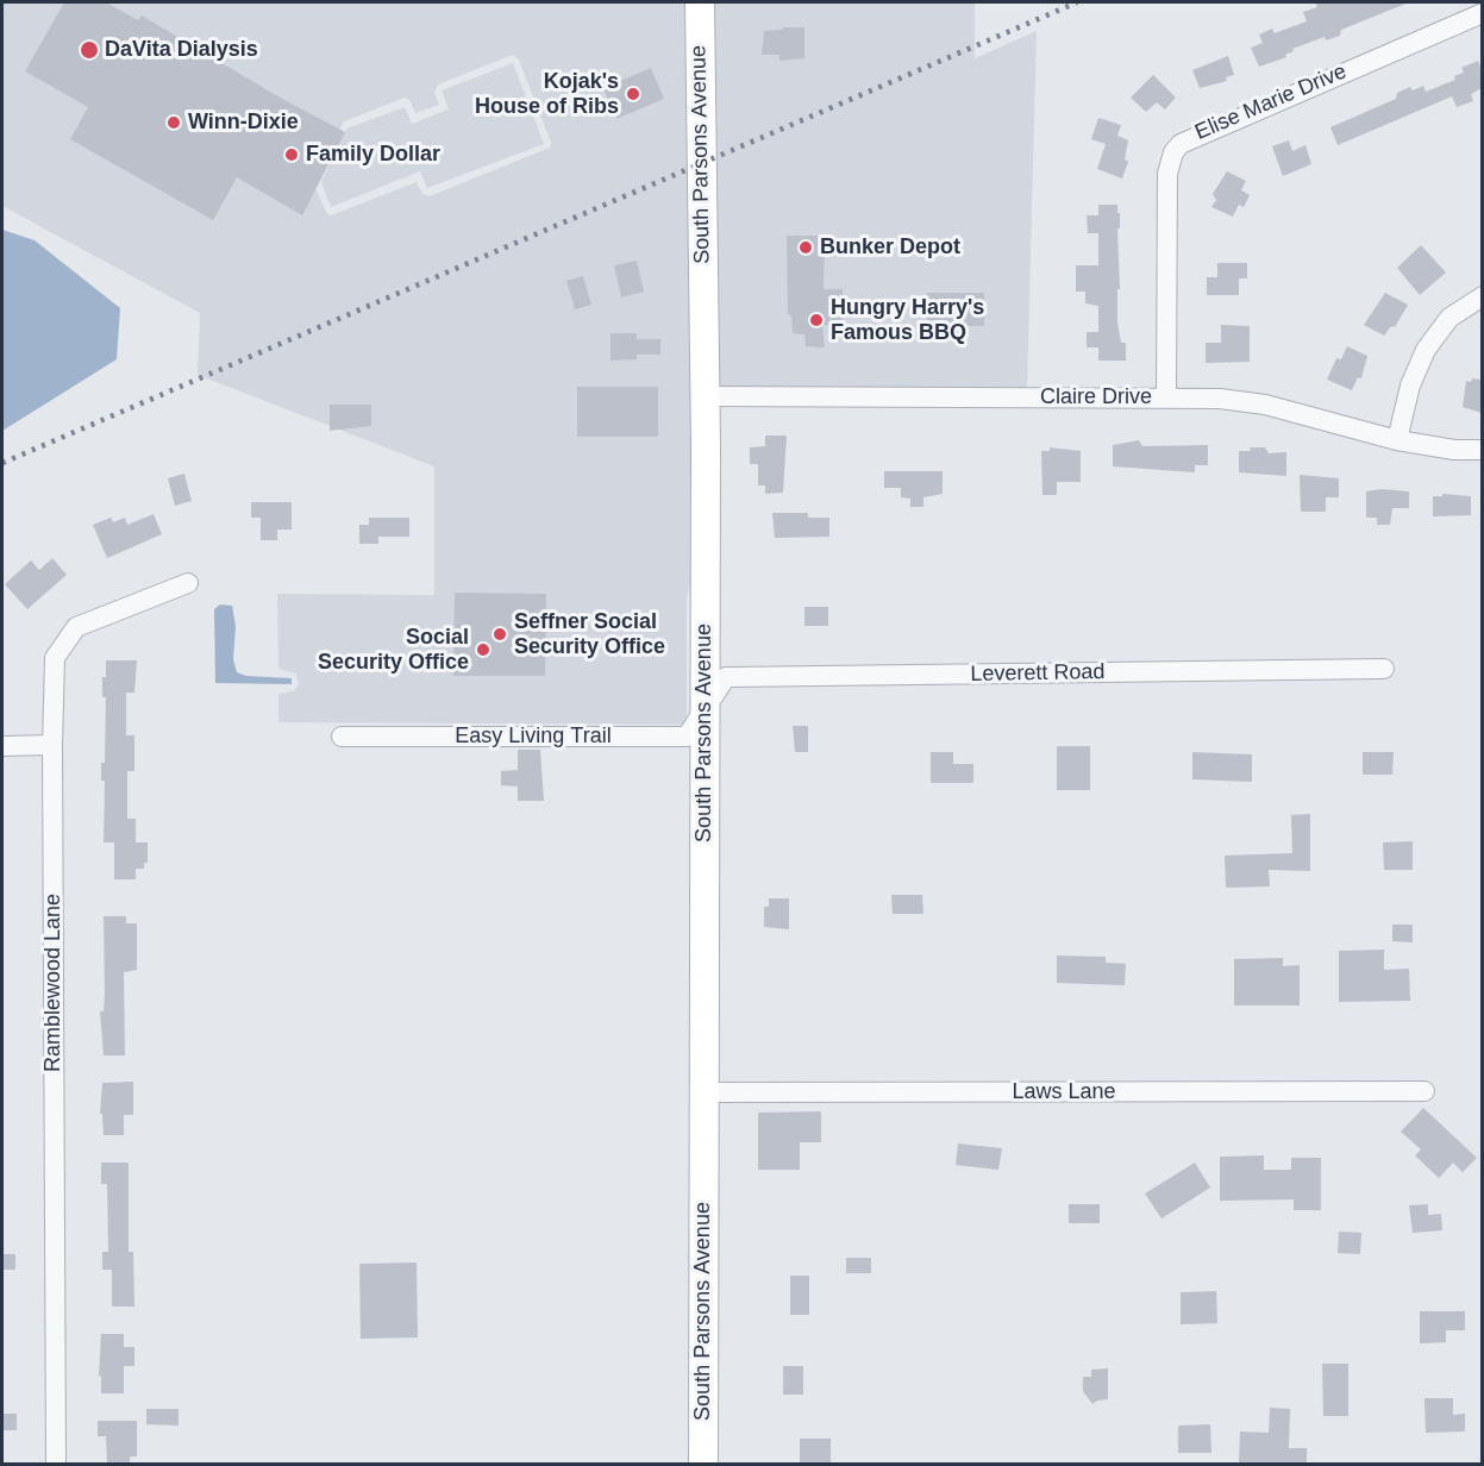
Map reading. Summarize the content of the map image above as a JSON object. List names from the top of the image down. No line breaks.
{"streets":{"main road":["South Parsons Avenue"],"street":["Elise Marie Drive","Claire Drive","Leverett Road","Easy Living Trail","Ramblewood Lane","Laws Lane"]},"crossings":[["Elise Marie Drive","Claire Drive"],["South Parsons Avenue","Claire Drive"],["South Parsons Avenue","Leverett Road"],["South Parsons Avenue","Easy Living Trail"],["South Parsons Avenue","Laws Lane"],["Leverett Road","Easy Living Trail"]],"places":["DaVita Dialysis","Kojak's House of Ribs","Winn-Dixie","Family Dollar","Bunker Depot","Hungry Harry's Famous BBQ","Seffner Social Security Office","Social Security Office"]}
